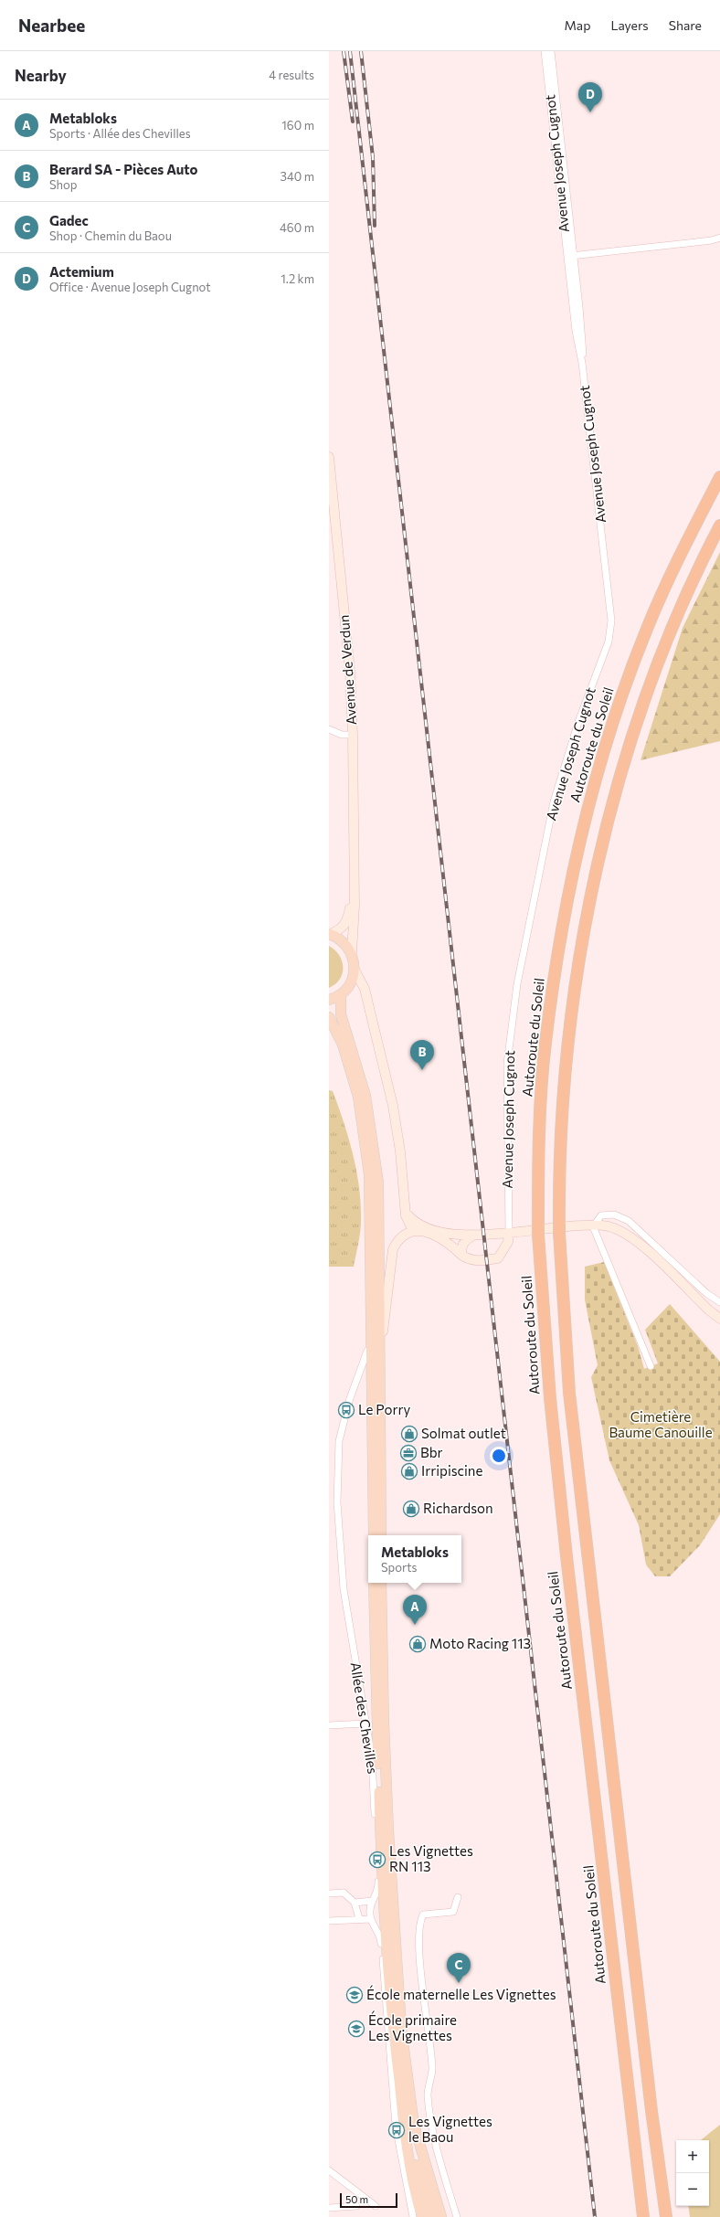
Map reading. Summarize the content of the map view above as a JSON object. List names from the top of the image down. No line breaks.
{"streets":{"highway":["Autoroute du Soleil"],"main road":["Avenue de Verdun"],"street":["Avenue Joseph Cugnot","Allée des Chevilles"]},"parks":["Cimetière Baume Canouille"],"places":{"bus stop":["Le Porry","Les Vignettes RN 113","Les Vignettes le Baou"],"shop":["Solmat outlet","Irripiscine","Richardson","Moto Racing 113"],"office":["Bbr"],"school or university":["École maternelle Les Vignettes","École primaire Les Vignettes"]},"scale_bar":"50 m","page":{"header":"Nearbee","nav":["Map","Layers","Share"],"heading":["Nearby","4 results"],"pins":["D","B","A","C"],"list":[{"mark":"A","name":"Metabloks","note":"Sports · Allée des Chevilles","value":"160 m"},{"mark":"B","name":"Berard SA - Pièces Auto","note":"Shop","value":"340 m"},{"mark":"C","name":"Gadec","note":"Shop · Chemin du Baou","value":"460 m"},{"mark":"D","name":"Actemium","note":"Office · Avenue Joseph Cugnot","value":"1.2 km"}],"popup":["Metabloks","Sports"],"map_buttons":["+","−"],"scale":"50 m"}}
